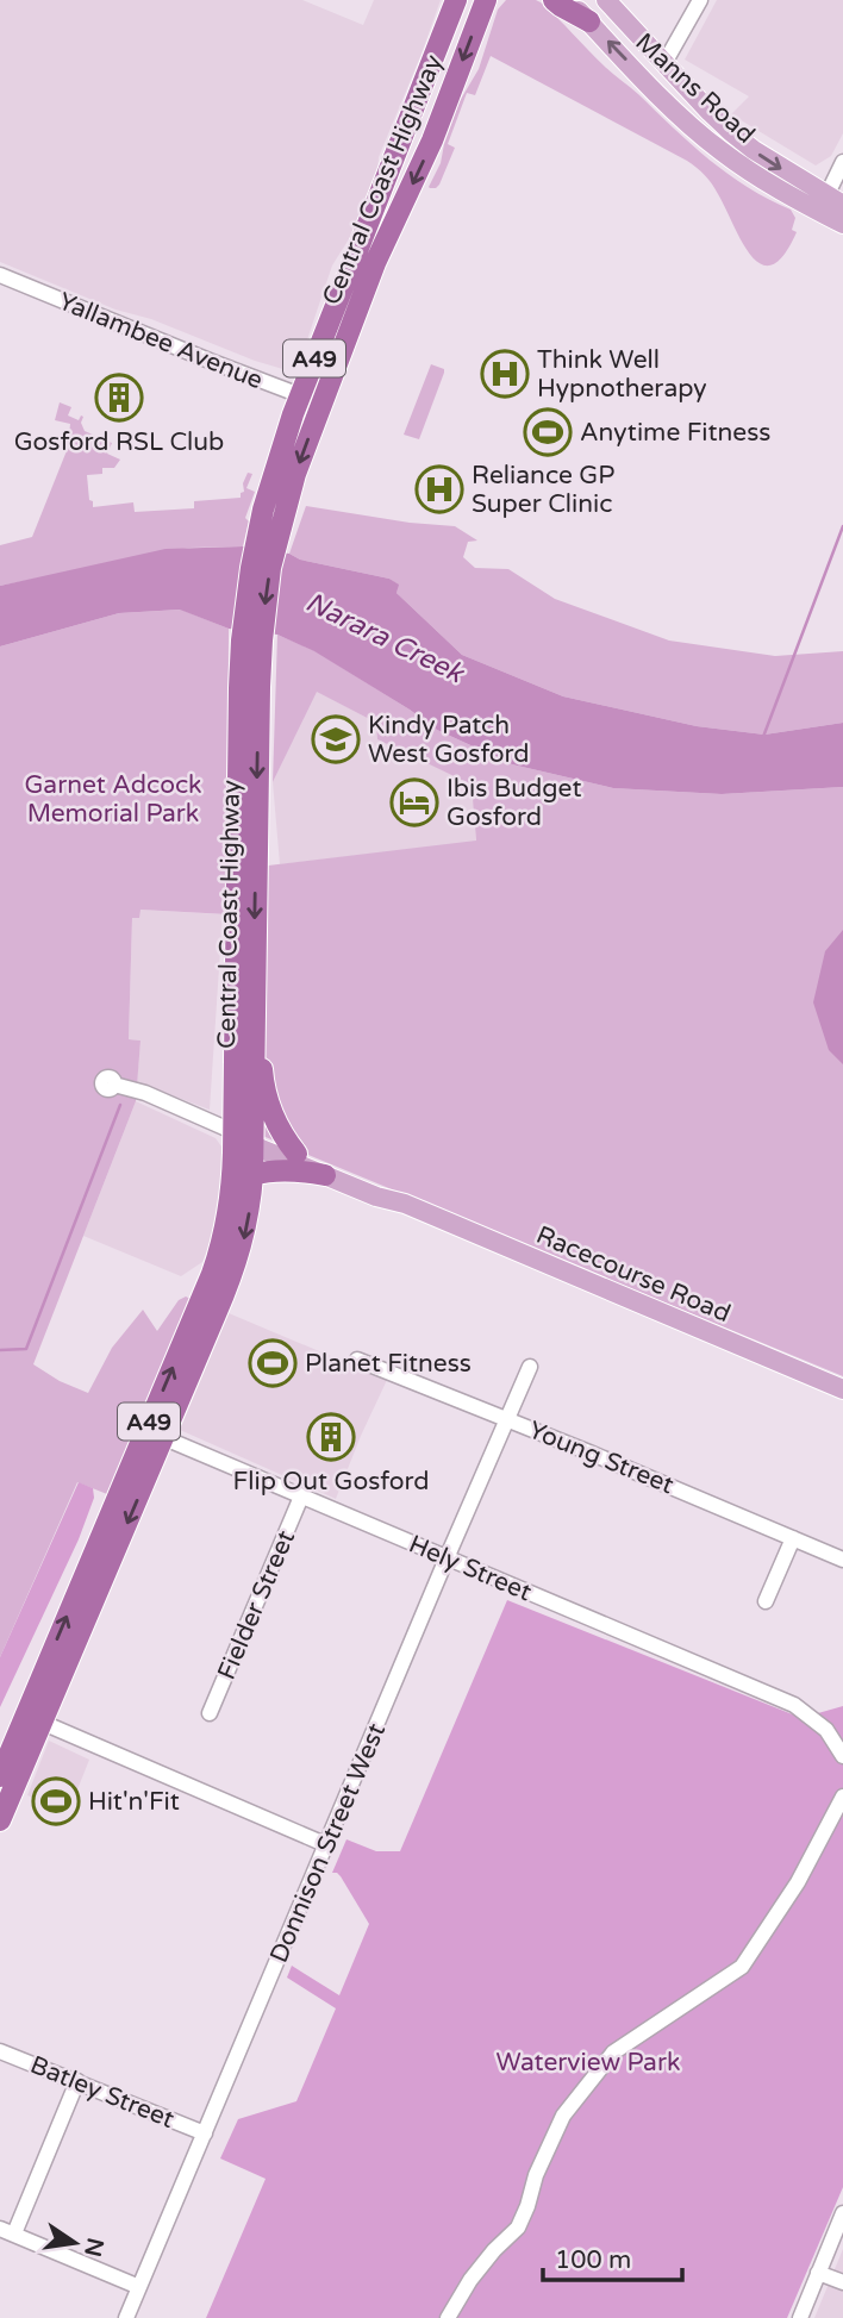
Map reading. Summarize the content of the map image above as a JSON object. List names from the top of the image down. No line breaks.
{"streets":{"highway":["Central Coast Highway","A49"],"main road":["Manns Road","Racecourse Road"],"street":["Yallambee Avenue","Young Street","Hely Street","Fielder Street","Donnison Street West","Batley Street"]},"crossings":[["Central Coast Highway","Yallambee Avenue"],["Central Coast Highway","Racecourse Road"],["Central Coast Highway","Hely Street"],["Young Street","Donnison Street West"],["Hely Street","Fielder Street"],["Hely Street","Donnison Street West"],["Donnison Street West","Batley Street"]],"water":["Narara Creek"],"parks":["Garnet Adcock Memorial Park","Waterview Park"],"places":{"hospital":["Think Well Hypnotherapy","Reliance GP Super Clinic"],"building":["Gosford RSL Club","Flip Out Gosford"],"sports":["Anytime Fitness","Planet Fitness","Hit'n'Fit"],"school or university":["Kindy Patch West Gosford"],"hotel":["Ibis Budget Gosford"]},"scale_bar":"100 m","north":"right"}
